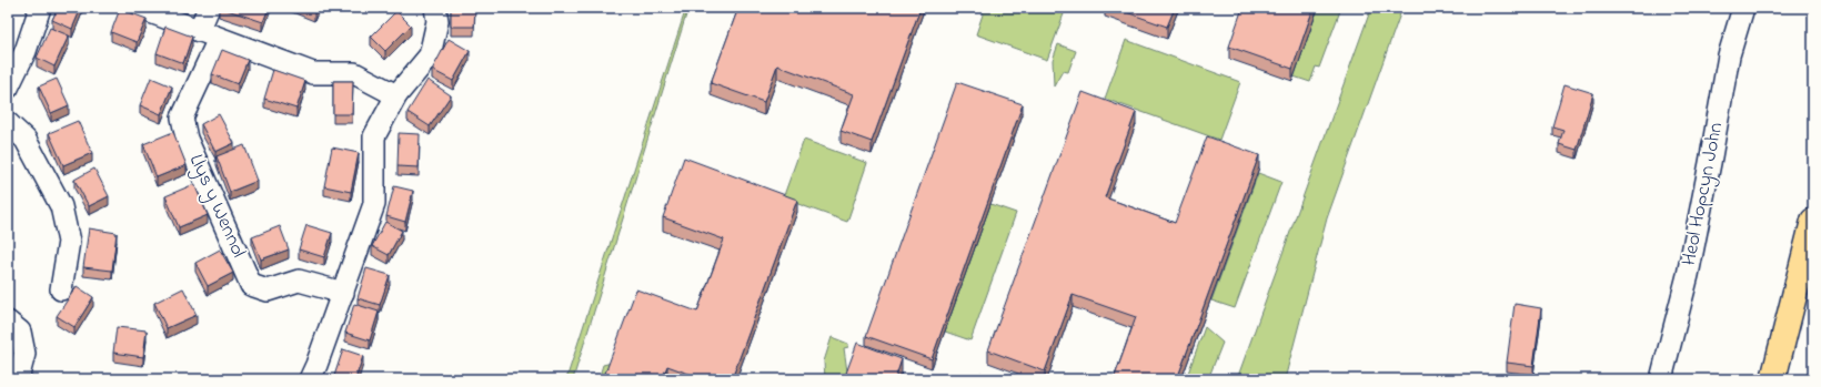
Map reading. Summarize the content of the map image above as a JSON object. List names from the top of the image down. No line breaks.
{"streets":{"street":["Heol Hopcyn John","Llys y Wennol"]}}
